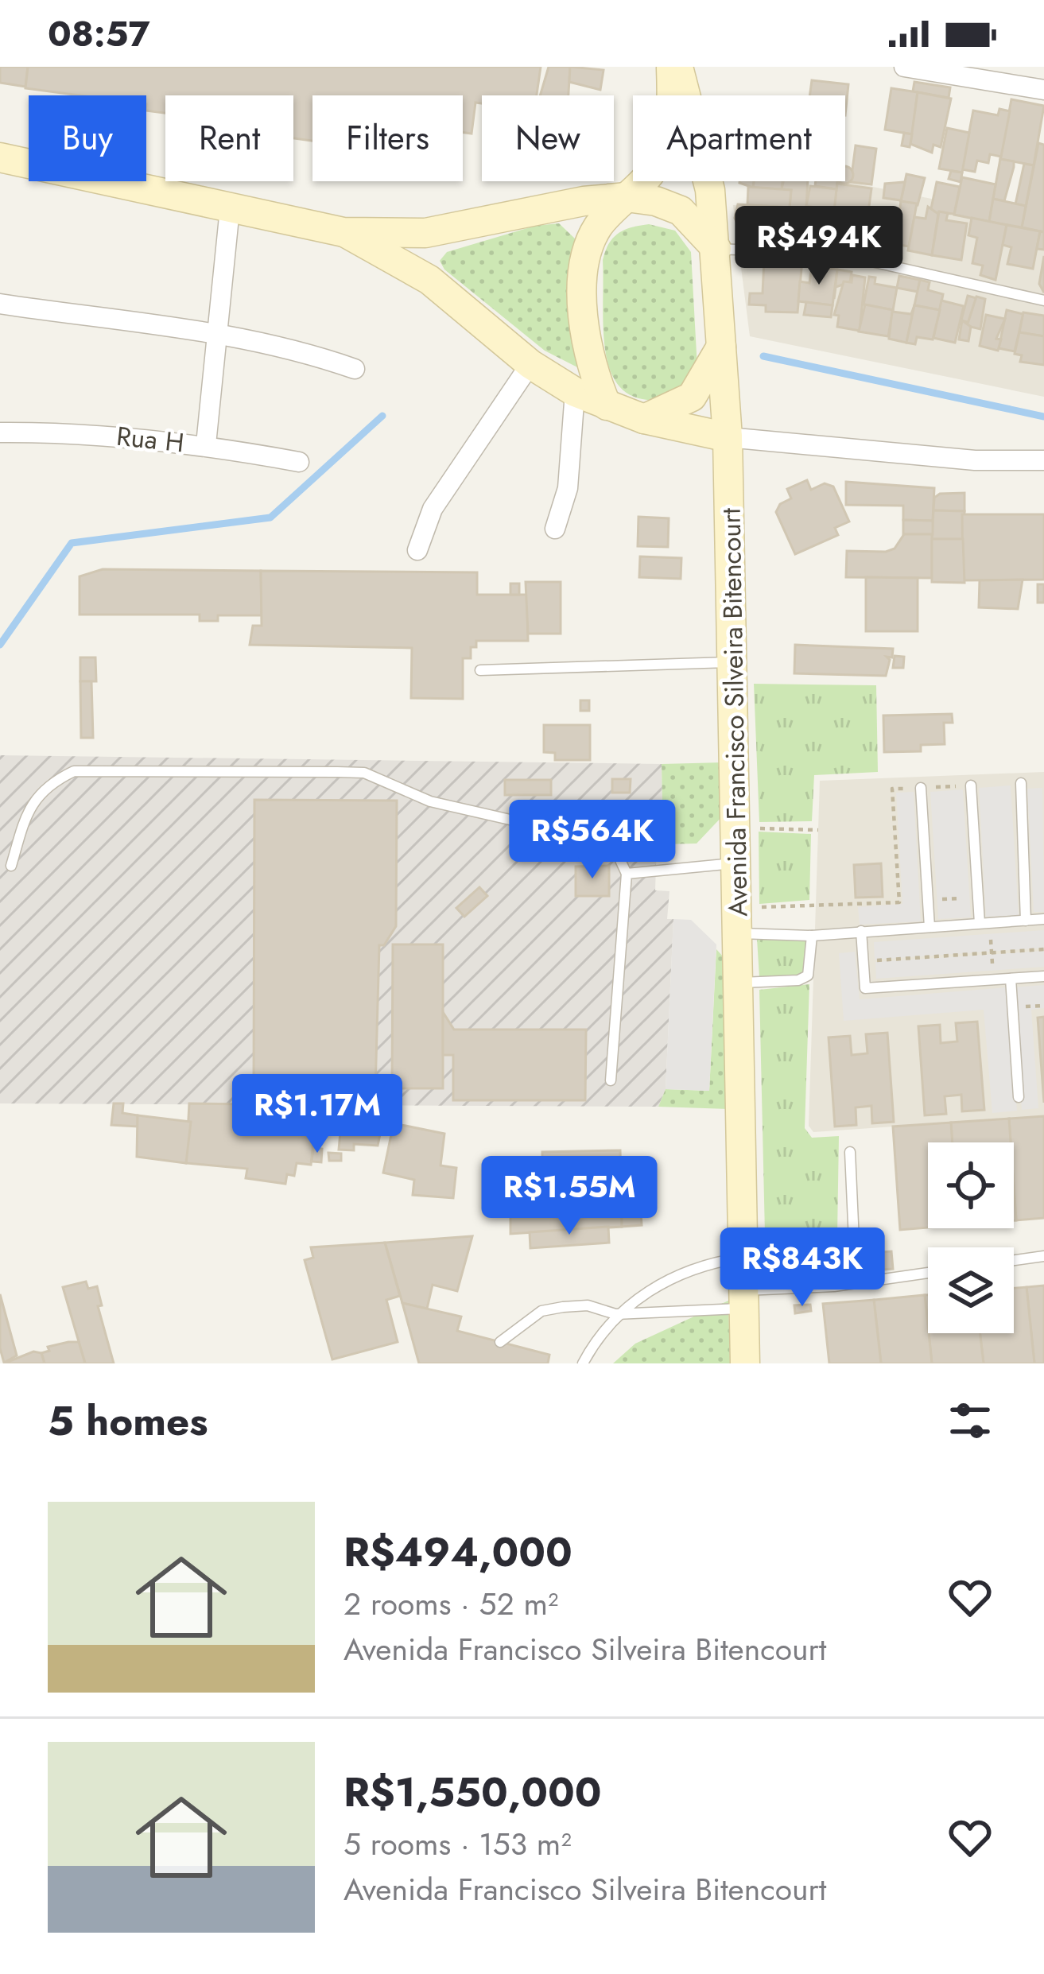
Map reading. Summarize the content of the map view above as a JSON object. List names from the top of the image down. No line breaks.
{"streets":{"main road":["Avenida Francisco Silveira Bitencourt"],"street":["Rua H"]},"page":{"status":"08:57","chip":["Buy","Rent","Filters","New","Apartment"],"price":["R$494K","R$564K","R$1.17M","R$1.55M","R$843K"],"heading":"5 homes","list":[{"name":"R$494,000","note":"2 rooms · 52 m² · Avenida Francisco Silveira Bitencourt"},{"name":"R$1,550,000","note":"5 rooms · 153 m² · Avenida Francisco Silveira Bitencourt"}]}}
